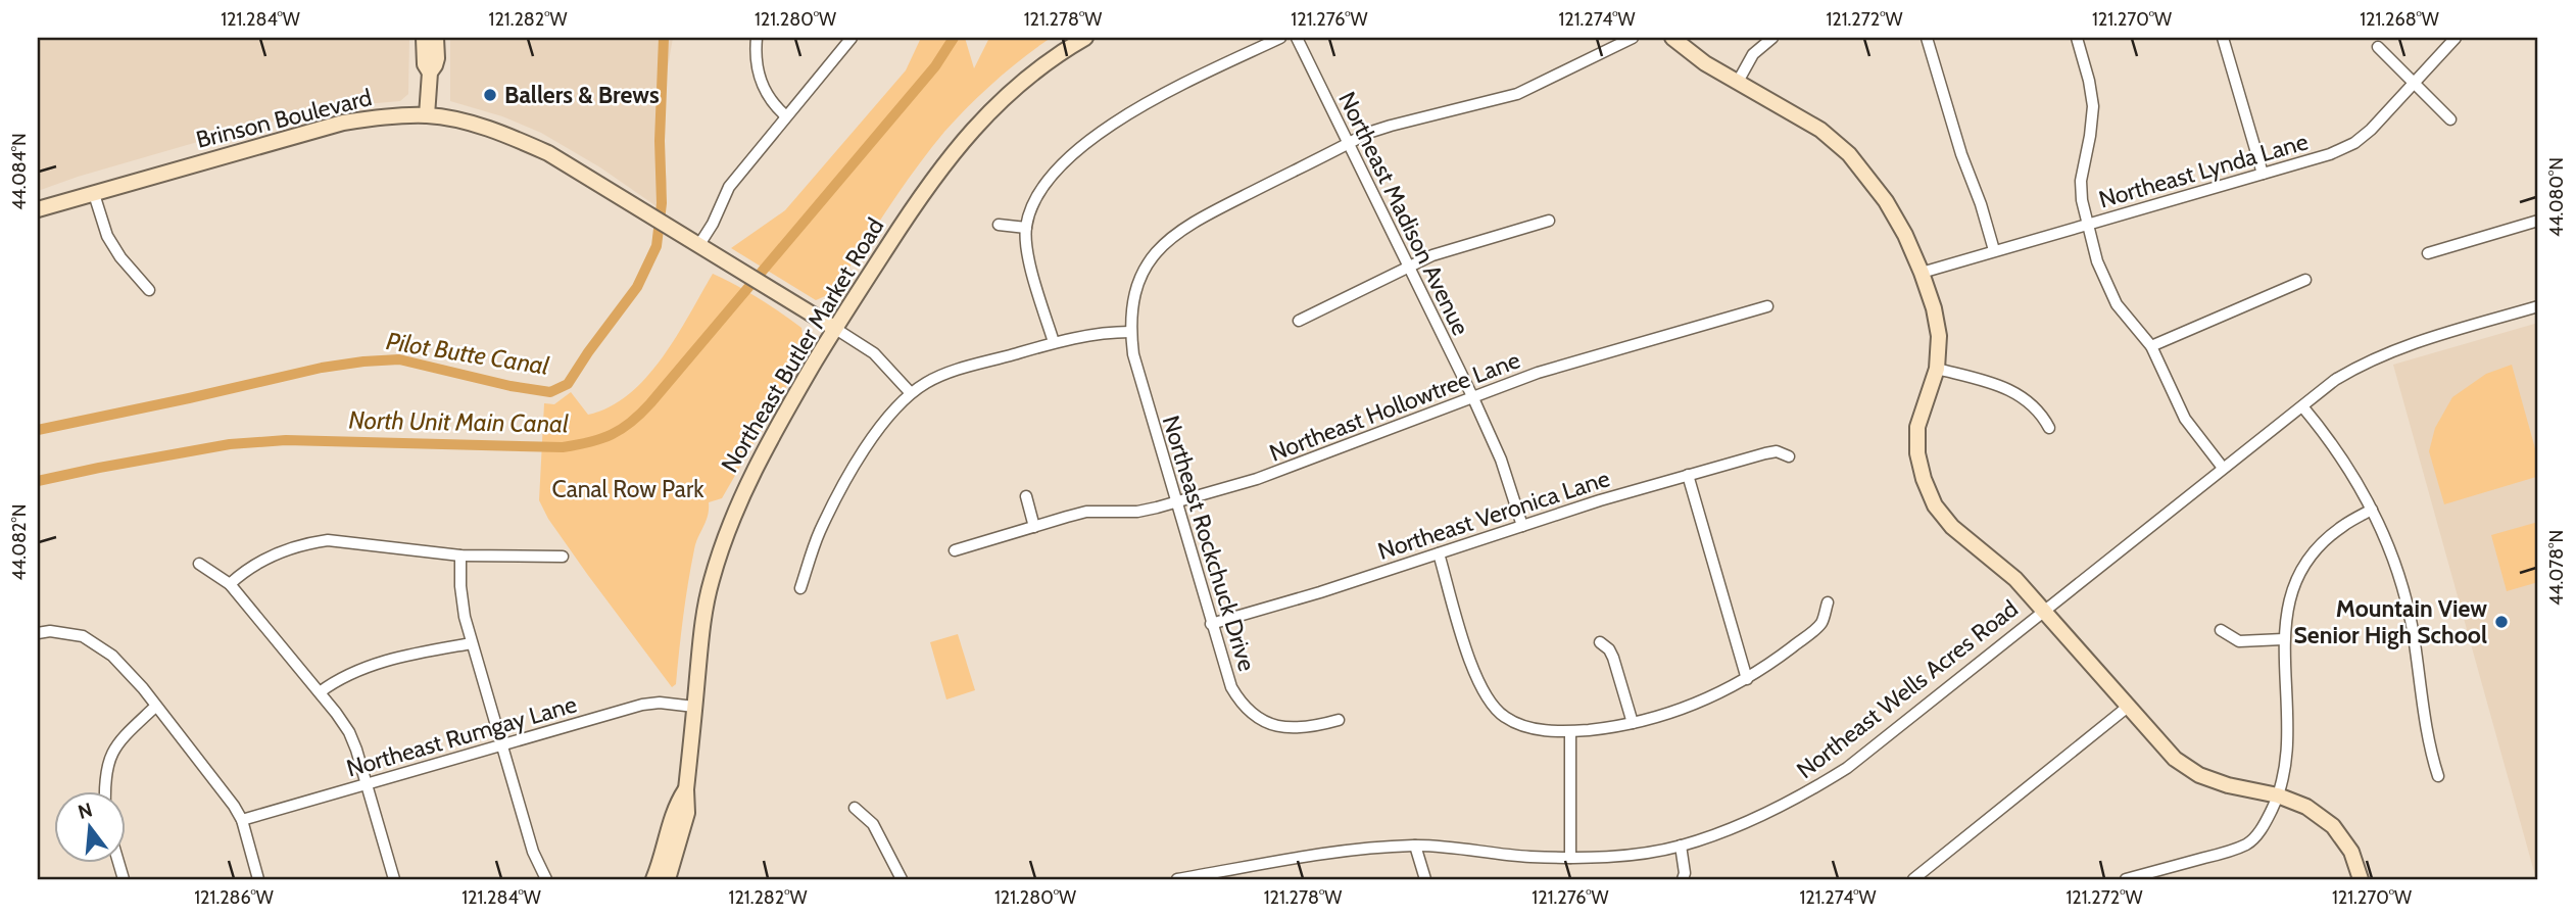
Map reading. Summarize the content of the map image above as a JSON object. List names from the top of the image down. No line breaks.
{"streets":{"street":["Brinson Boulevard","Northeast Lynda Lane","Northeast Madison Avenue","Northeast Butler Market Road","Northeast Hollowtree Lane","Northeast Veronica Lane","Northeast Rockchuck Drive","Northeast Wells Acres Road","Northeast Rumgay Lane"]},"crossings":[["Brinson Boulevard","Northeast Butler Market Road"],["Northeast Madison Avenue","Northeast Hollowtree Lane"],["Northeast Madison Avenue","Northeast Veronica Lane"],["Northeast Madison Avenue","Northeast Rockchuck Drive"],["Northeast Butler Market Road","Northeast Rumgay Lane"],["Northeast Hollowtree Lane","Northeast Rockchuck Drive"],["Northeast Veronica Lane","Northeast Rockchuck Drive"]],"water":["Pilot Butte Canal","North Unit Main Canal"],"parks":["Canal Row Park"],"places":["Ballers & Brews","Mountain View Senior High School"],"north":"top","coordinates":["121.284°W","121.282°W","121.280°W","121.278°W","121.276°W","121.274°W","121.272°W","121.270°W","121.268°W","44.084°N","44.080°N","44.082°N","44.078°N","121.286°W"]}
